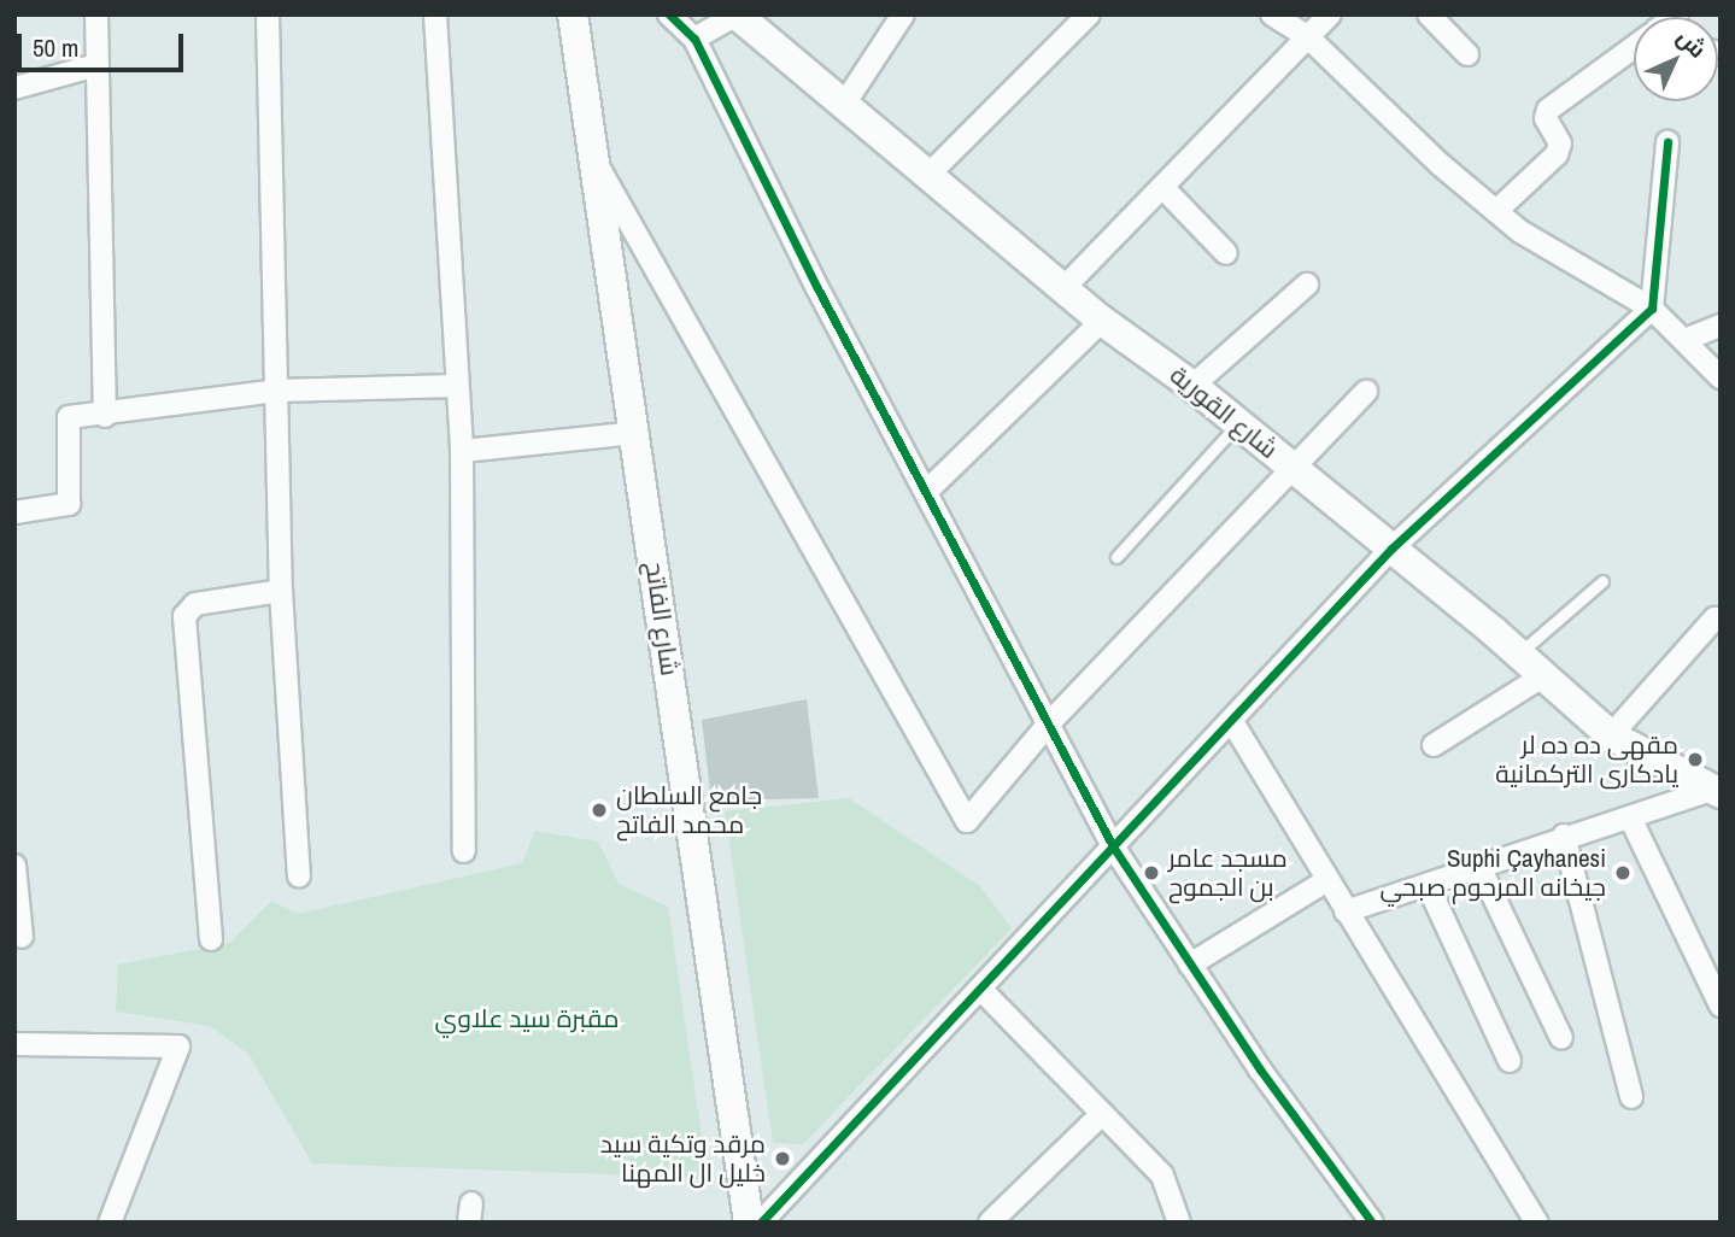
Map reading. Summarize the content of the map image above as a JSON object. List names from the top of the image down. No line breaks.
{"streets":{"street":["شارع القورية","شارع الفاتح"]},"parks":["مقبرة سيد علاوي"],"places":["مقهى ده ده لر يادكارى التركمانية","جامع السلطان محمد الفاتح","مسجد عامر بن الجموح","Suphi Çayhanesi جيخانه المرحوم صبحي","مرقد وتكية سيد خليل ال المهنا"],"scale_bar":"50 m","north":"top right"}
